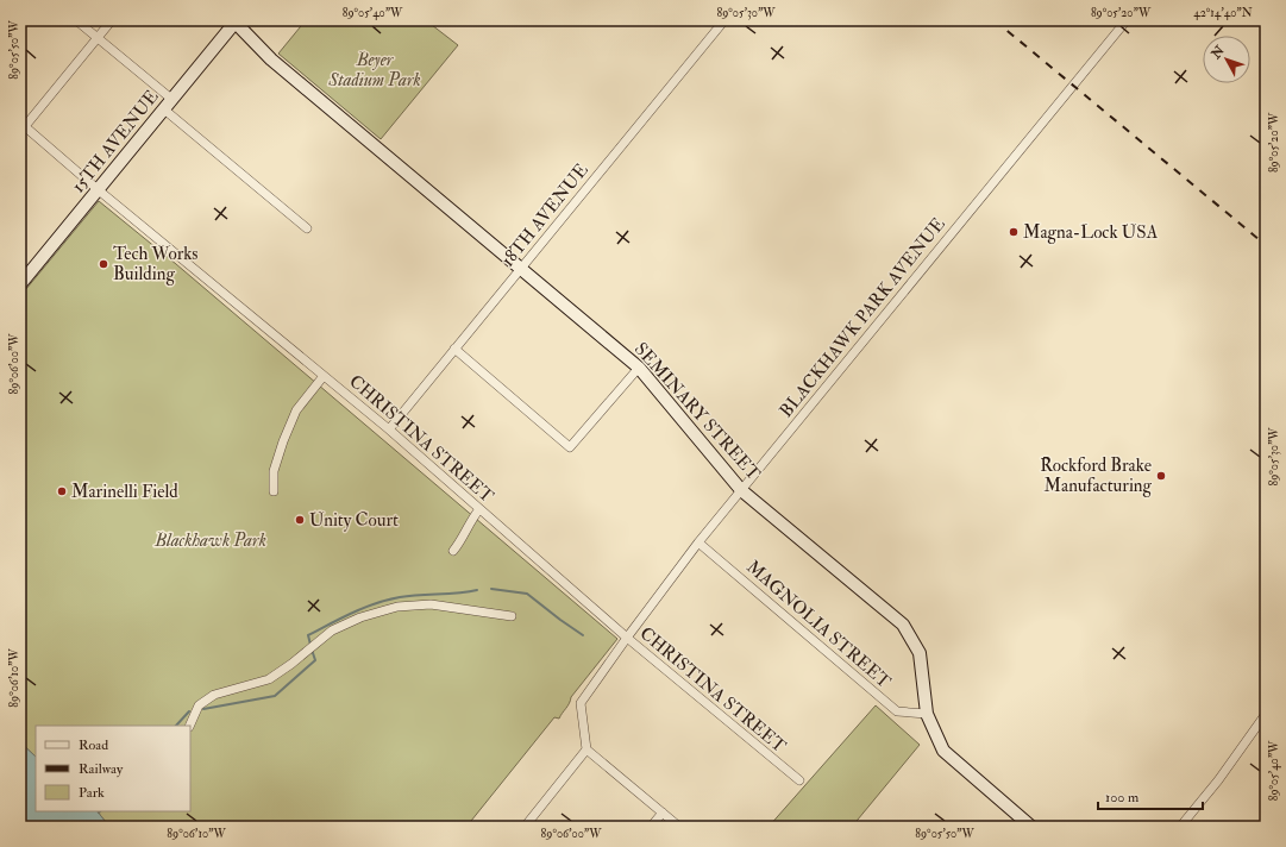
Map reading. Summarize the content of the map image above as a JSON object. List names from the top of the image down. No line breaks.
{"streets":{"street":["15TH AVENUE","18TH AVENUE","BLACKHAWK PARK AVENUE","SEMINARY STREET","CHRISTINA STREET","MAGNOLIA STREET"]},"crossings":[["15TH AVENUE","SEMINARY STREET"],["15TH AVENUE","CHRISTINA STREET"],["18TH AVENUE","SEMINARY STREET"],["18TH AVENUE","CHRISTINA STREET"],["BLACKHAWK PARK AVENUE","SEMINARY STREET"],["BLACKHAWK PARK AVENUE","CHRISTINA STREET"],["BLACKHAWK PARK AVENUE","MAGNOLIA STREET"],["SEMINARY STREET","MAGNOLIA STREET"]],"parks":["Beyer Stadium Park","Blackhawk Park"],"places":["Magna-Lock USA","Tech Works Building","Rockford Brake Manufacturing","Marinelli Field","Unity Court"],"legend":["Road","Railway","Park"],"scale_bar":"100 m","north":"top left","coordinates":["89°05'40\"W","89°05'30\"W","89°05'20\"W","42°14'40\"N","89°05'50\"W","89°06'00\"W","89°06'10\"W"]}
